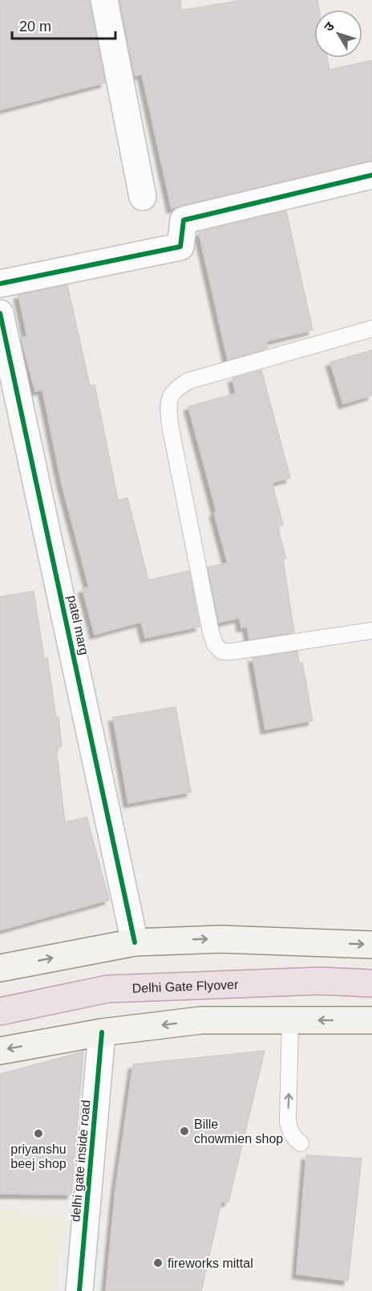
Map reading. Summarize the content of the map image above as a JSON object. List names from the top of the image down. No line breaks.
{"streets":{"highway":["Delhi Gate Flyover"],"street":["patel marg","delhi gate inside road"]},"places":["Bille chowmien shop","priyanshu beej shop","fireworks mittal"],"scale_bar":"20 m","north":"top left"}
